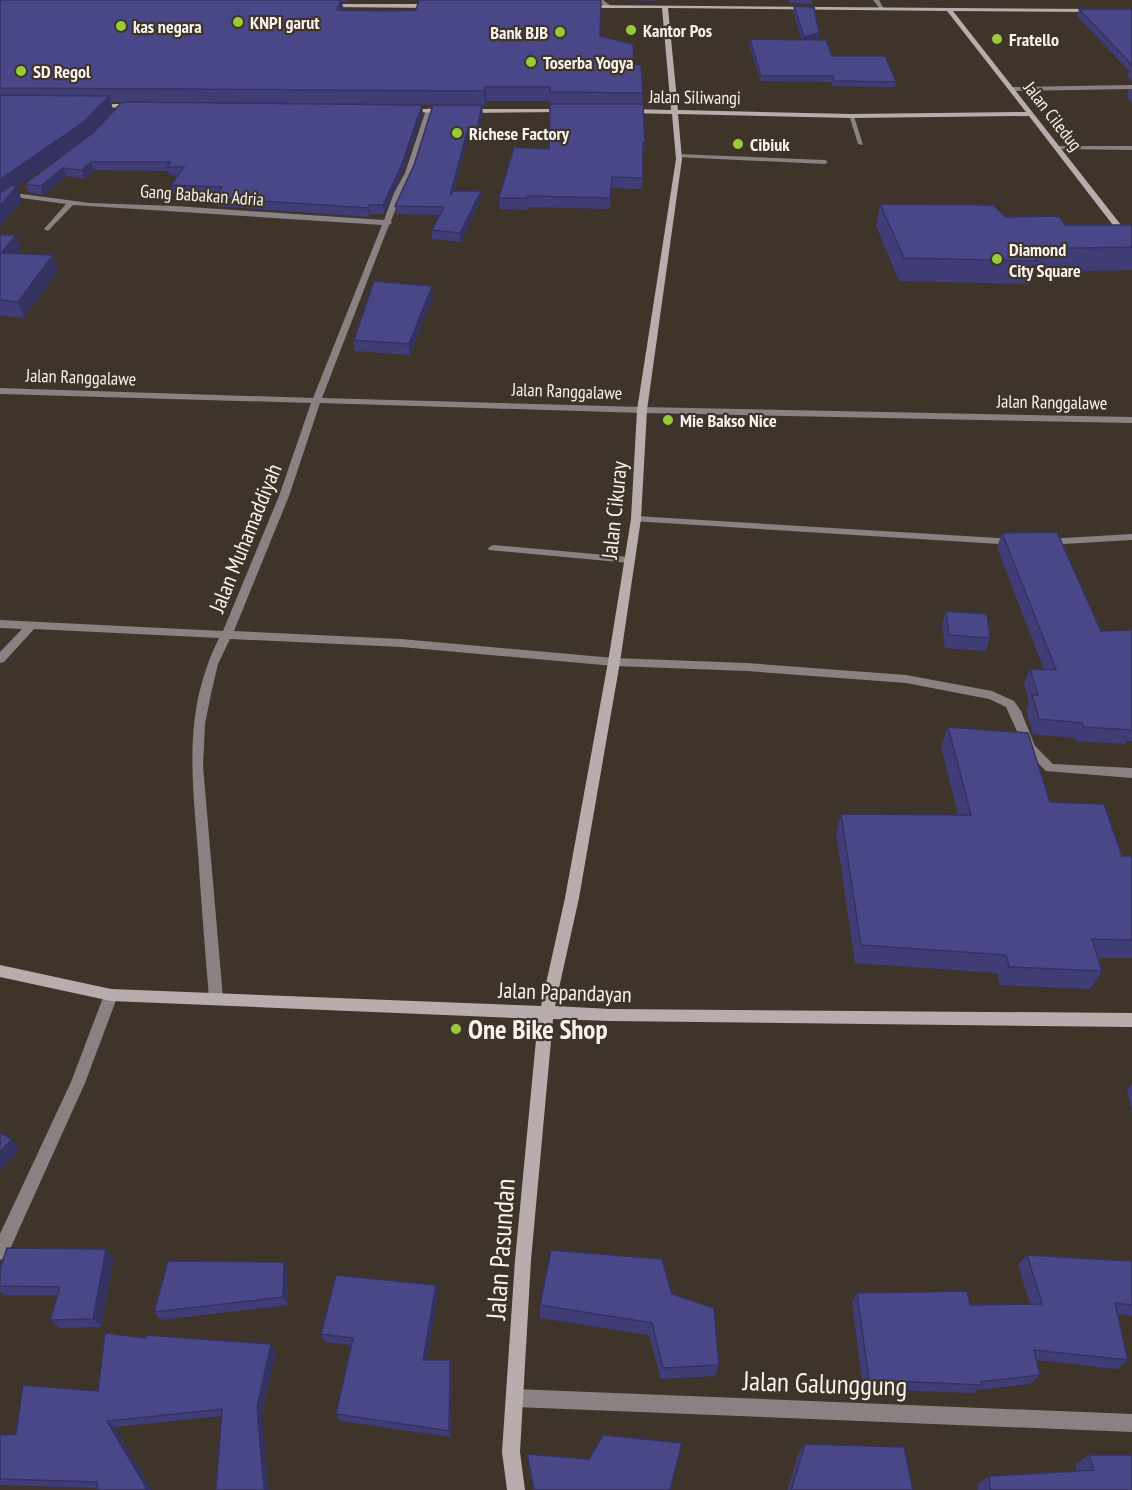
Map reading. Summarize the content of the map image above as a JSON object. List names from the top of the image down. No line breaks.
{"streets":{"street":["Jalan Siliwangi","Jalan Ciledug","Gang Babakan Adria","Jalan Ranggalawe","Jalan Cikuray","Jalan Muhamaddiyah","Jalan Papandayan","Jalan Pasundan","Jalan Galunggung"]},"crossings":[["Jalan Siliwangi","Jalan Ciledug"],["Jalan Siliwangi","Jalan Cikuray"],["Gang Babakan Adria","Jalan Muhamaddiyah"],["Jalan Ranggalawe","Jalan Cikuray"],["Jalan Ranggalawe","Jalan Muhamaddiyah"],["Jalan Cikuray","Jalan Papandayan"],["Jalan Cikuray","Jalan Pasundan"],["Jalan Muhamaddiyah","Jalan Papandayan"],["Jalan Papandayan","Jalan Pasundan"],["Jalan Pasundan","Jalan Galunggung"]],"places":["KNPI garut","kas negara","Kantor Pos","Bank BJB","Fratello","Toserba Yogya","SD Regol","Richese Factory","Cibiuk","Diamond City Square","Mie Bakso Nice","One Bike Shop"]}
